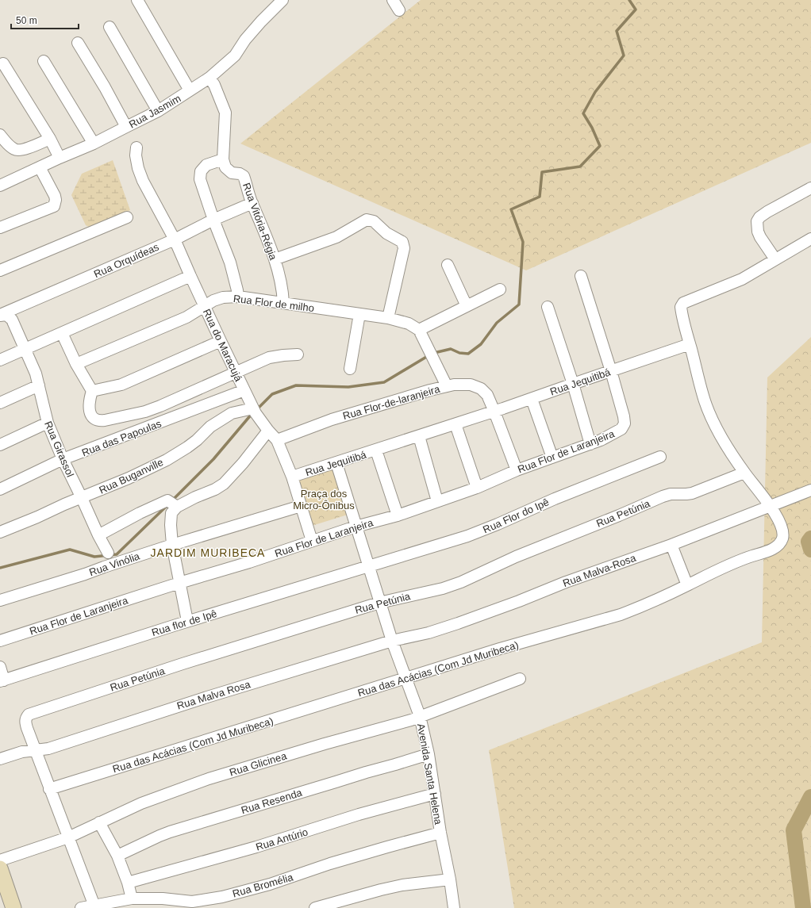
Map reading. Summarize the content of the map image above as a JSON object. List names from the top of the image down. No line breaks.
{"streets":{"street":["Rua Jasmim","Rua Vitória-Régia","Rua Orquídeas","Rua Flor de milho","Rua do Maracujá","Rua Jequitibá","Rua Flor-de-laranjeira","Rua das Papoulas","Rua Girassol","Rua Flor de Laranjeira","Rua Buganville","Rua Petúnia","Rua Flor do Ipê","Rua Vinólia","Rua Malva-Rosa","Rua flor de Ipê","Rua das Acácias (Com Jd Muribeca)","Rua Malva Rosa","Rua Glicinea","Avenida Santa Helena","Rua Resenda","Rua Antúrio","Rua Bromélia"]},"crossings":[["Rua Vitória-Régia","Rua Orquídeas"],["Rua Vitória-Régia","Rua Flor de milho"],["Rua Orquídeas","Rua do Maracujá"],["Rua Orquídeas","Rua Girassol"],["Rua Flor de milho","Rua do Maracujá"],["Rua do Maracujá","Rua Jequitibá"],["Rua do Maracujá","Rua Flor-de-laranjeira"],["Rua do Maracujá","Rua das Papoulas"],["Rua do Maracujá","Rua Flor de Laranjeira"],["Rua do Maracujá","Rua Buganville"],["Rua do Maracujá","Rua Vinólia"],["Rua Jequitibá","Rua Flor-de-laranjeira"],["Rua Jequitibá","Rua Flor de Laranjeira"],["Rua Jequitibá","Avenida Santa Helena"],["Rua Flor-de-laranjeira","Rua Flor de Laranjeira"],["Rua das Papoulas","Rua Girassol"],["Rua Girassol","Rua Buganville"],["Rua Flor de Laranjeira","Avenida Santa Helena"],["Rua Petúnia","Rua Malva Rosa"],["Rua Petúnia","Avenida Santa Helena"],["Rua Flor do Ipê","Rua flor de Ipê"],["Rua Flor do Ipê","Avenida Santa Helena"],["Rua Malva-Rosa","Rua das Acácias (Com Jd Muribeca)"],["Rua Malva-Rosa","Rua Malva Rosa"],["Rua flor de Ipê","Avenida Santa Helena"],["Rua das Acácias (Com Jd Muribeca)","Avenida Santa Helena"],["Rua Malva Rosa","Avenida Santa Helena"],["Rua Glicinea","Avenida Santa Helena"],["Avenida Santa Helena","Rua Resenda"],["Avenida Santa Helena","Rua Antúrio"],["Avenida Santa Helena","Rua Bromélia"]],"districts":["JARDIM MURIBECA"],"parks":["Praça dos Micro-Ônibus"],"scale_bar":"50 m"}
